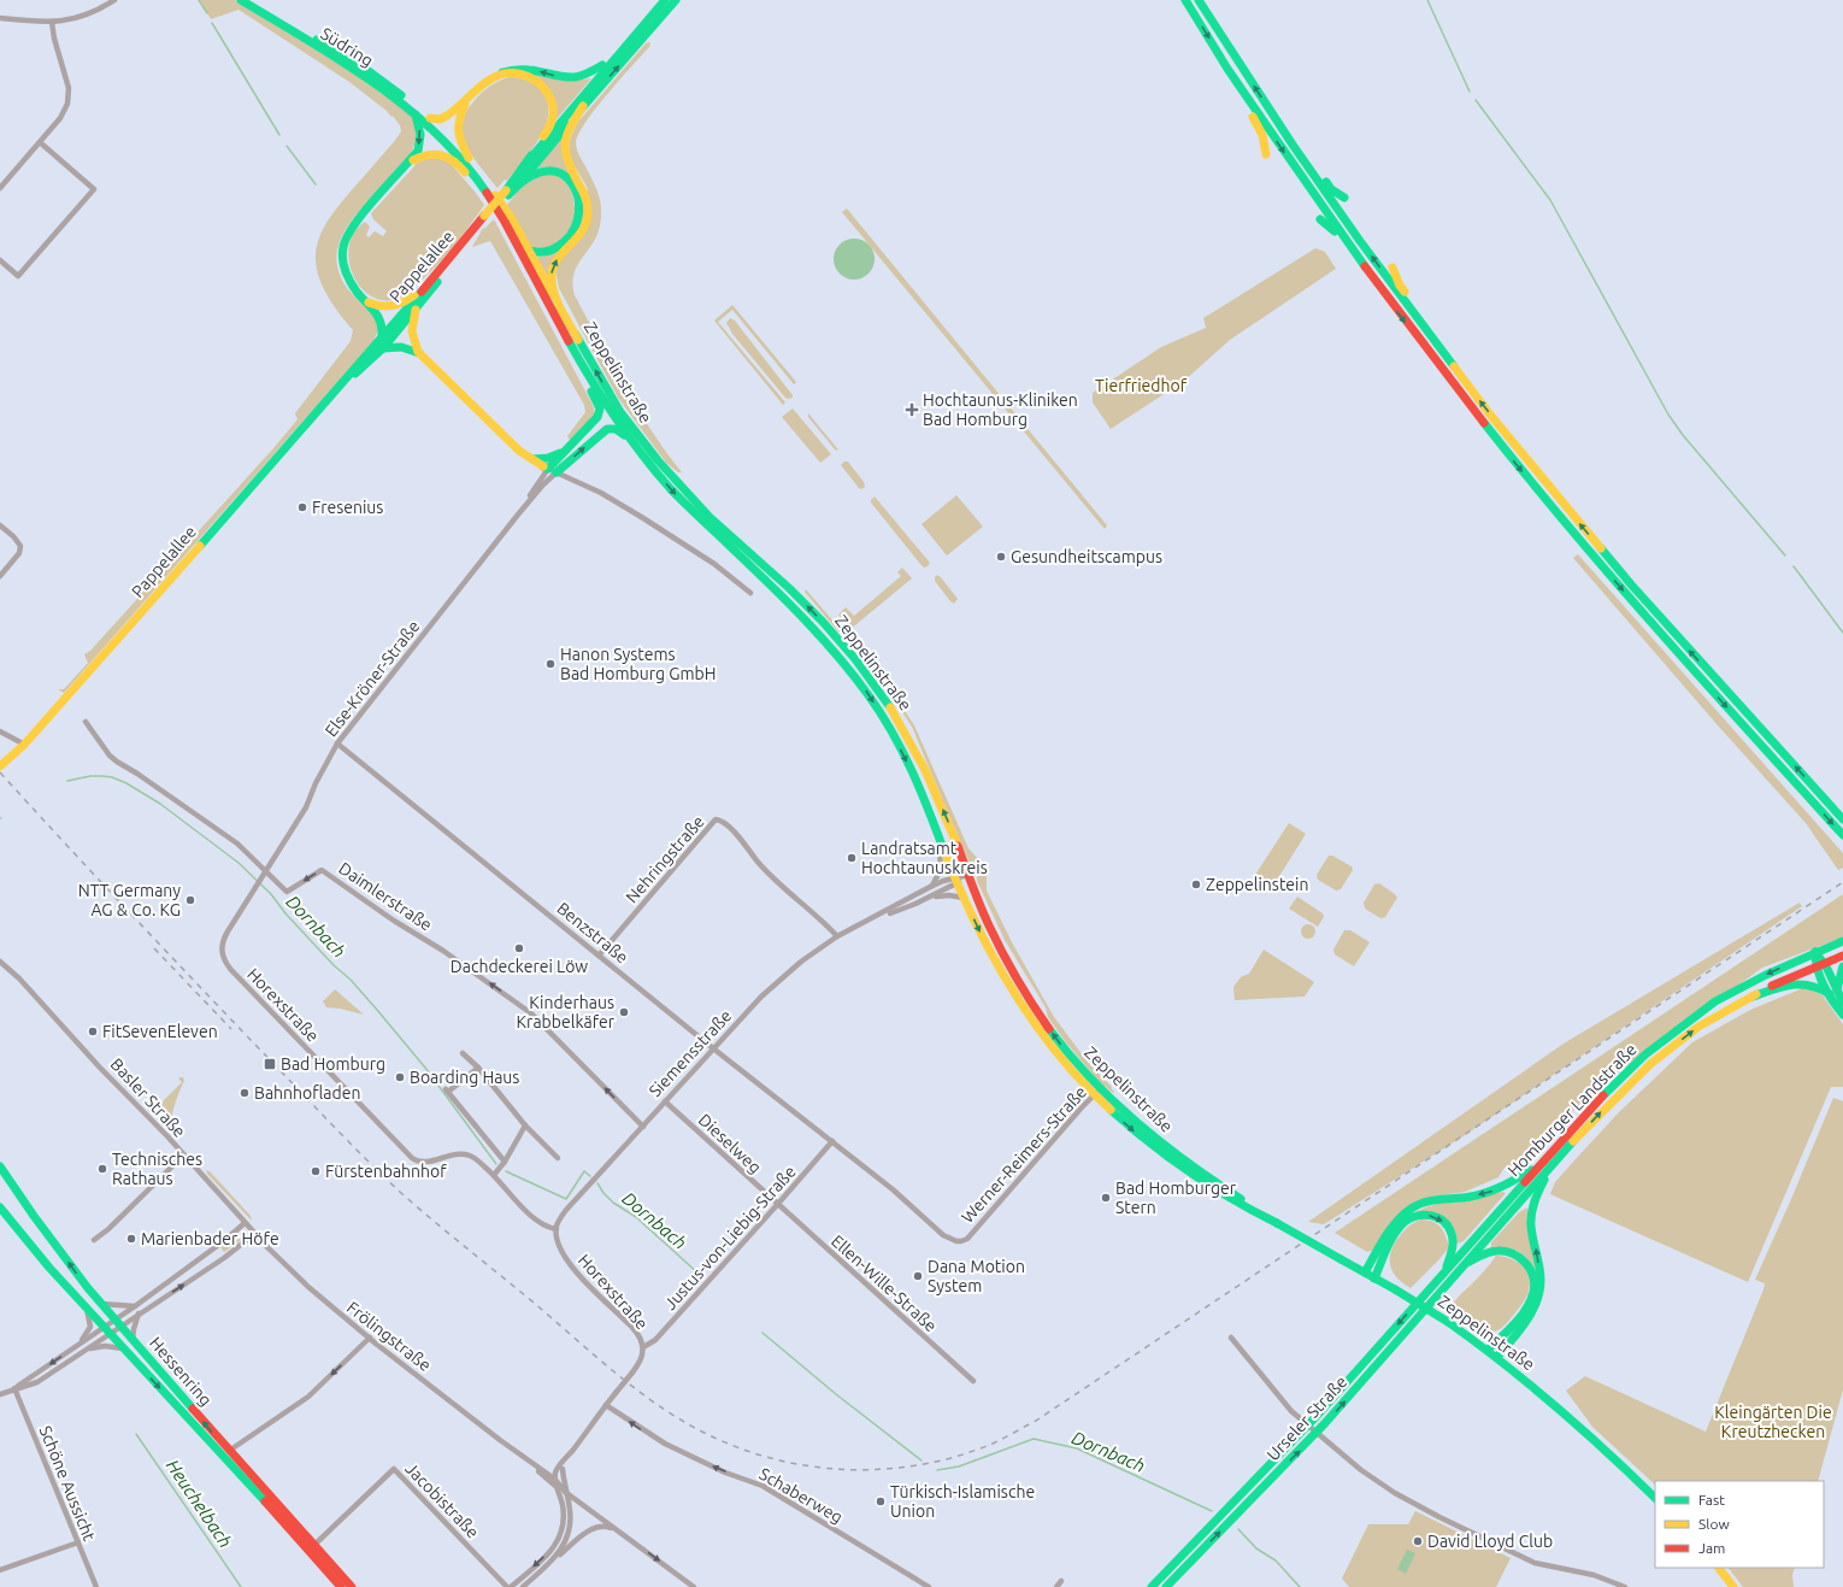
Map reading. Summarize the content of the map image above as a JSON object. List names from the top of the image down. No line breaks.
{"streets":{"main road":["Südring","Pappelallee","Zeppelinstraße","Homburger Landstraße","Hessenring","Urseler Straße"],"street":["Else-Kröner-Straße","Nehringstraße","Daimlerstraße","Benzstraße","Horexstraße","Siemensstraße","Basler Straße","Dieselweg","Werner-Reimers-Straße","Justus-von-Liebig-Straße","Ellen-Wille-Straße","Frölingstraße","Schöne Aussicht","Schaberweg","Jacobistraße"]},"crossings":[["Südring","Zeppelinstraße"],["Zeppelinstraße","Siemensstraße"],["Zeppelinstraße","Werner-Reimers-Straße"],["Else-Kröner-Straße","Daimlerstraße"],["Else-Kröner-Straße","Benzstraße"],["Else-Kröner-Straße","Horexstraße"],["Nehringstraße","Benzstraße"],["Nehringstraße","Siemensstraße"],["Daimlerstraße","Horexstraße"],["Daimlerstraße","Siemensstraße"],["Benzstraße","Siemensstraße"],["Benzstraße","Werner-Reimers-Straße"],["Benzstraße","Justus-von-Liebig-Straße"],["Horexstraße","Siemensstraße"],["Horexstraße","Justus-von-Liebig-Straße"],["Horexstraße","Schaberweg"],["Siemensstraße","Dieselweg"],["Basler Straße","Frölingstraße"],["Homburger Landstraße","Urseler Straße"],["Dieselweg","Justus-von-Liebig-Straße"],["Dieselweg","Ellen-Wille-Straße"],["Werner-Reimers-Straße","Justus-von-Liebig-Straße"],["Justus-von-Liebig-Straße","Ellen-Wille-Straße"],["Hessenring","Jacobistraße"]],"one_way":["Daimlerstraße","Schaberweg"],"water":["Dornbach","Heuchelbach"],"parks":["Tierfriedhof","Kleingärten Die Kreutzhecken"],"places":{"health":["Hochtaunus-Kliniken Bad Homburg"],"other":["Fresenius","Gesundheitscampus","Hanon Systems Bad Homburg GmbH","Landratsamt Hochtaunuskreis","Zeppelinstein","NTT Germany AG & Co. KG","Dachdeckerei Löw","Kinderhaus Krabbelkäfer","FitSevenEleven","Boarding Haus","Bahnhofladen","Technisches Rathaus","Fürstenbahnhof","Bad Homburger Stern","Marienbader Höfe","Dana Motion System","Türkisch-Islamische Union","David Lloyd Club"],"transit":["Bad Homburg"]},"legend":["Fast","Slow","Jam"]}
